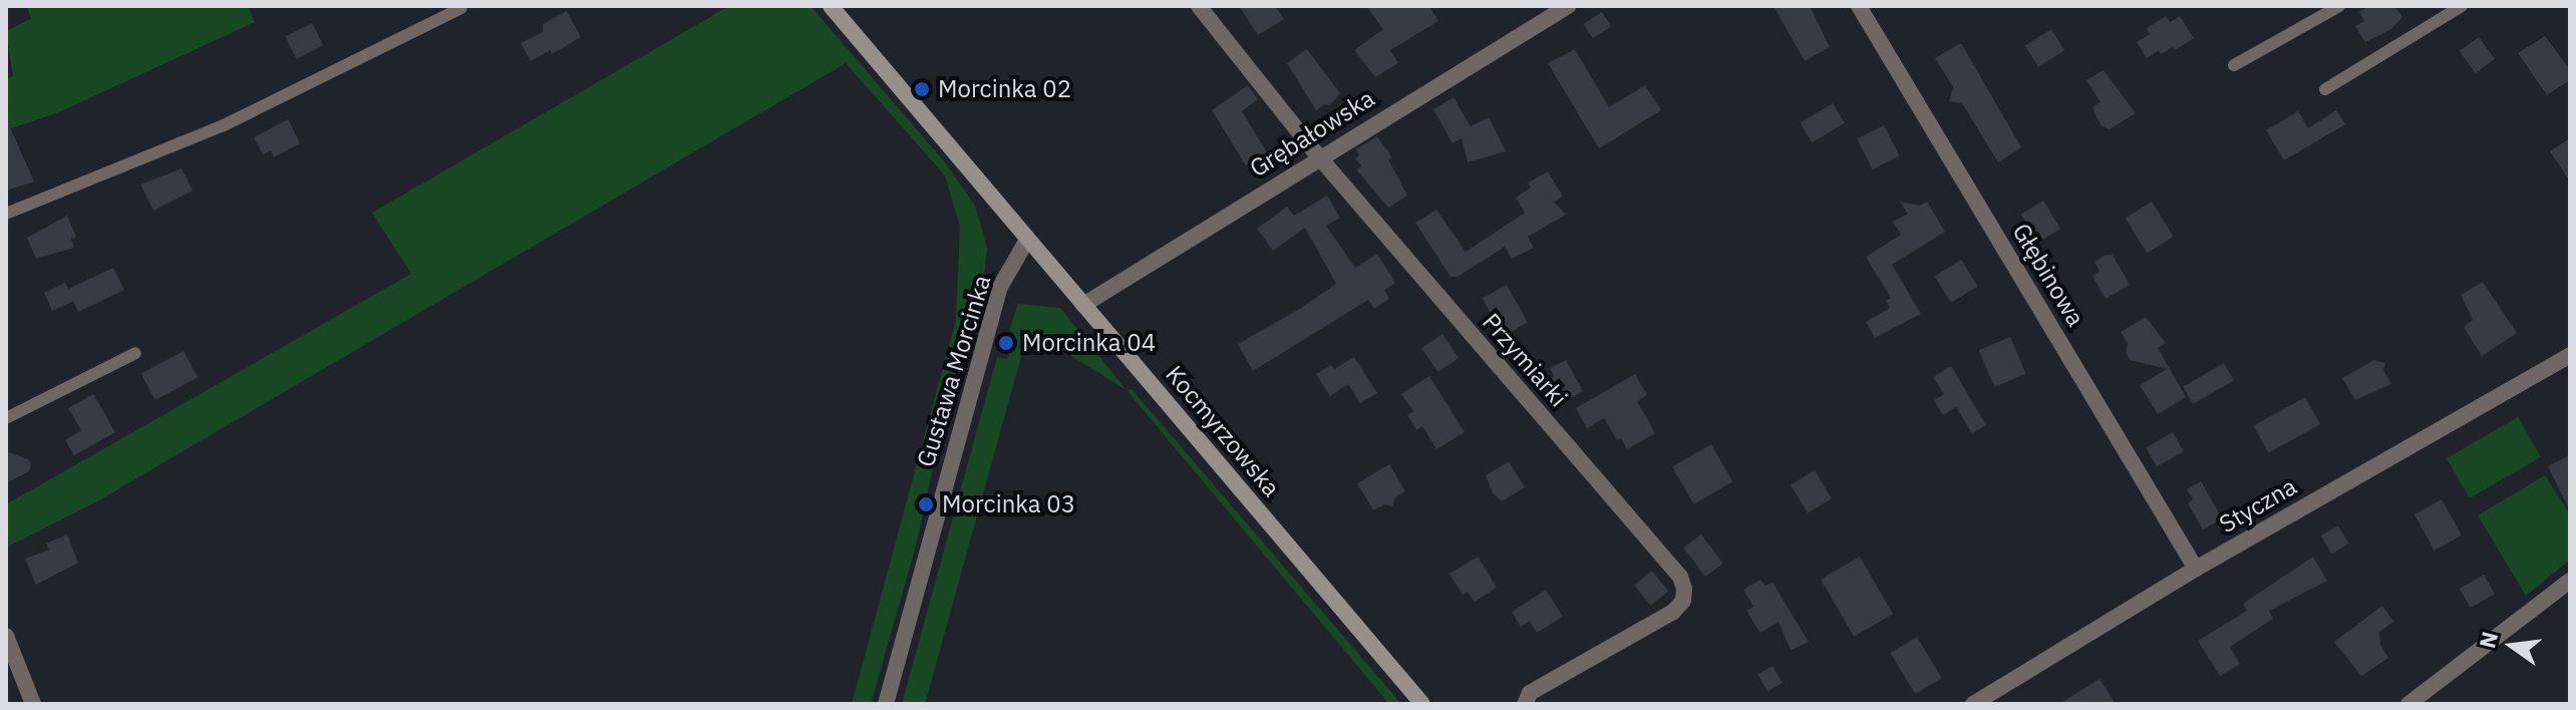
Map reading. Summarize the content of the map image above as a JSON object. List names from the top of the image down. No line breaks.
{"streets":{"main road":["Kocmyrzowska"],"street":["Grębałowska","Głębinowa","Przymiarki","Gustawa Morcinka","Styczna"]},"crossings":[["Grębałowska","Przymiarki"],["Grębałowska","Kocmyrzowska"],["Głębinowa","Styczna"],["Gustawa Morcinka","Kocmyrzowska"]],"places":["Morcinka 02","Morcinka 04","Morcinka 03"],"north":"left"}
